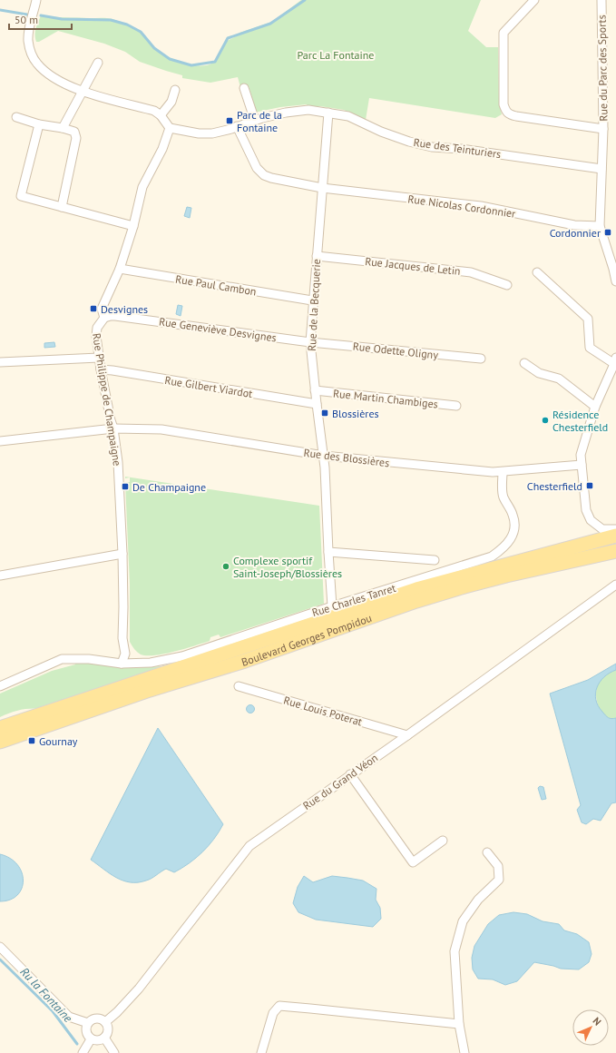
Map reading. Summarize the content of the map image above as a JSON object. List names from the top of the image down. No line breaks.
{"streets":{"main road":["Boulevard Georges Pompidou"],"street":["Rue du Parc des Sports","Rue des Teinturiers","Rue Nicolas Cordonnier","Rue Jacques de Letin","Rue Paul Cambon","Rue de la Becquerie","Rue Geneviève Desvignes","Rue Odette Oligny","Rue Gilbert Viardot","Rue Martin Chambiges","Rue Philippe de Champaigne","Rue des Blossières","Rue Charles Tanret","Rue Louis Poterat","Rue du Grand Véon"]},"crossings":[["Rue des Teinturiers","Rue Nicolas Cordonnier"],["Rue des Teinturiers","Rue de la Becquerie"],["Rue des Teinturiers","Rue Philippe de Champaigne"],["Rue Nicolas Cordonnier","Rue de la Becquerie"],["Rue Jacques de Letin","Rue de la Becquerie"],["Rue Paul Cambon","Rue de la Becquerie"],["Rue Paul Cambon","Rue Philippe de Champaigne"],["Rue de la Becquerie","Rue Geneviève Desvignes"],["Rue de la Becquerie","Rue Odette Oligny"],["Rue de la Becquerie","Rue Gilbert Viardot"],["Rue de la Becquerie","Rue Martin Chambiges"],["Rue de la Becquerie","Rue des Blossières"],["Rue de la Becquerie","Rue Charles Tanret"],["Rue Geneviève Desvignes","Rue Odette Oligny"],["Rue Geneviève Desvignes","Rue Philippe de Champaigne"],["Rue Gilbert Viardot","Rue Philippe de Champaigne"],["Rue Philippe de Champaigne","Rue des Blossières"],["Rue Philippe de Champaigne","Rue Charles Tanret"],["Rue des Blossières","Rue Charles Tanret"],["Rue Louis Poterat","Rue du Grand Véon"]],"water":["Ru la Fontaine"],"parks":["Parc La Fontaine"],"places":{"transit":["Parc de la Fontaine","Cordonnier","Desvignes","Blossières","Chesterfield","De Champaigne","Gournay"],"other":["Résidence Chesterfield","Complexe sportif Saint-Joseph/Blossières"]},"scale_bar":"50 m","north":"top right"}
